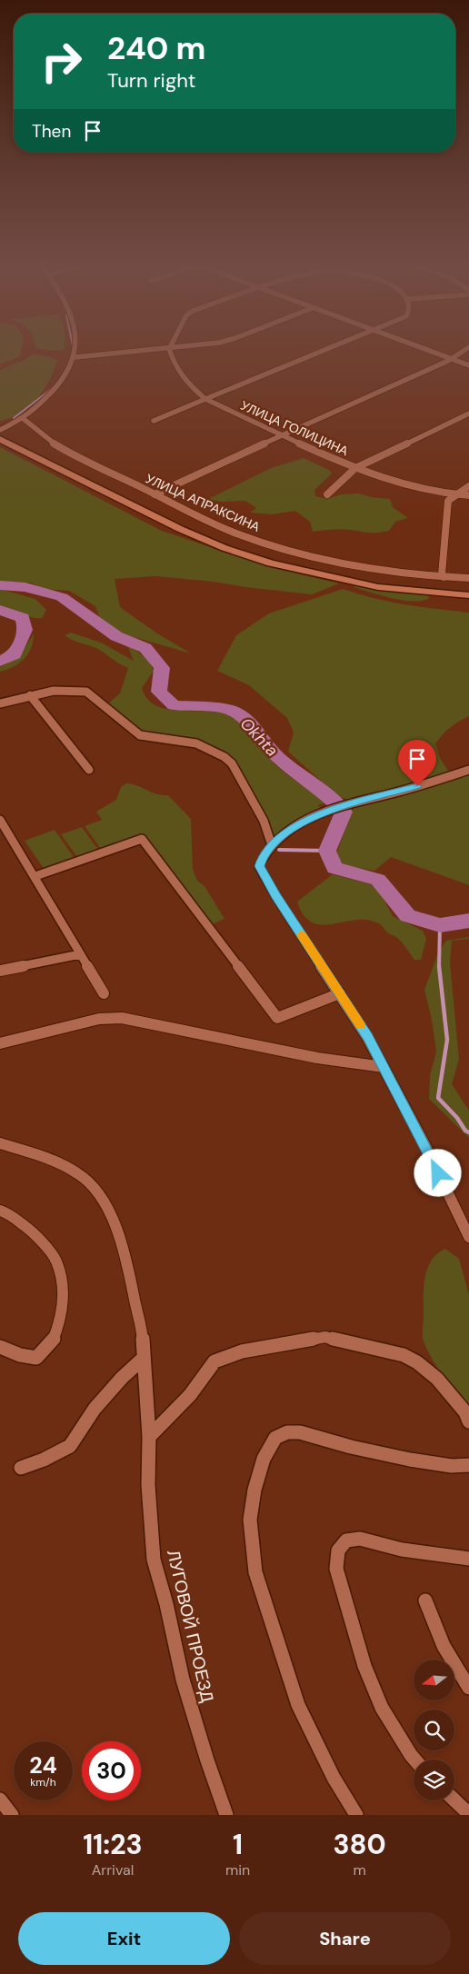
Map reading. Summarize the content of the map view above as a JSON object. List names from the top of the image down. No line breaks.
{"streets":{"street":["УЛИЦА ГОЛИЦИНА","УЛИЦА АПРАКСИНА","ЛУГОВОЙ ПРОЕЗД"]},"water":["Okhta"],"north":"left","page":{"turn":["240 m","Turn right"],"then":"Then","speed":"24 km/h","limit":"30","eta":["11:23","Arrival","1","min","380","m"],"buttons":["Exit","Share"]}}
